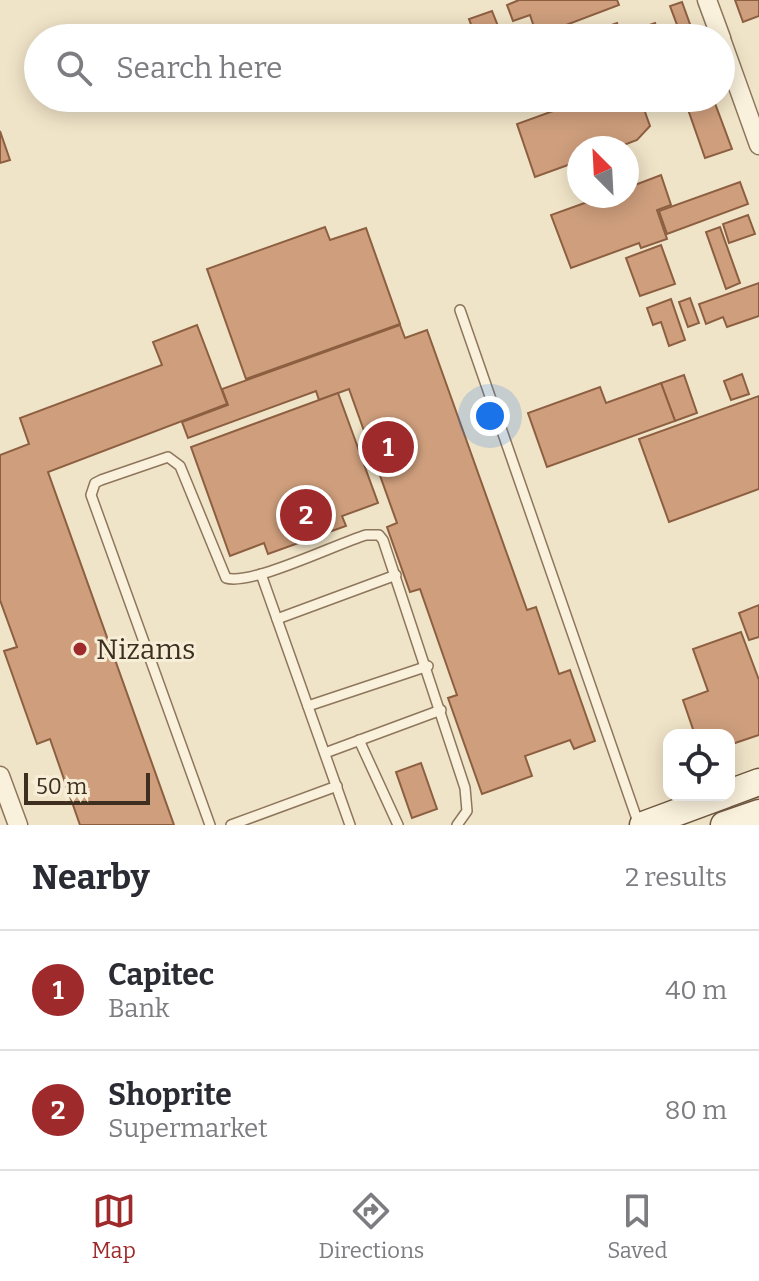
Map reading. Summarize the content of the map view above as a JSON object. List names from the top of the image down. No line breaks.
{"places":["Nizams"],"scale_bar":"50 m","north":"top left","page":{"search":"Search here","pins":["1","2"],"scale":"50 m","heading":["Nearby","2 results"],"list":[{"mark":"1","name":"Capitec","note":"Bank","value":"40 m"},{"mark":"2","name":"Shoprite","note":"Supermarket","value":"80 m"}],"nav":["Map","Directions","Saved"]}}
